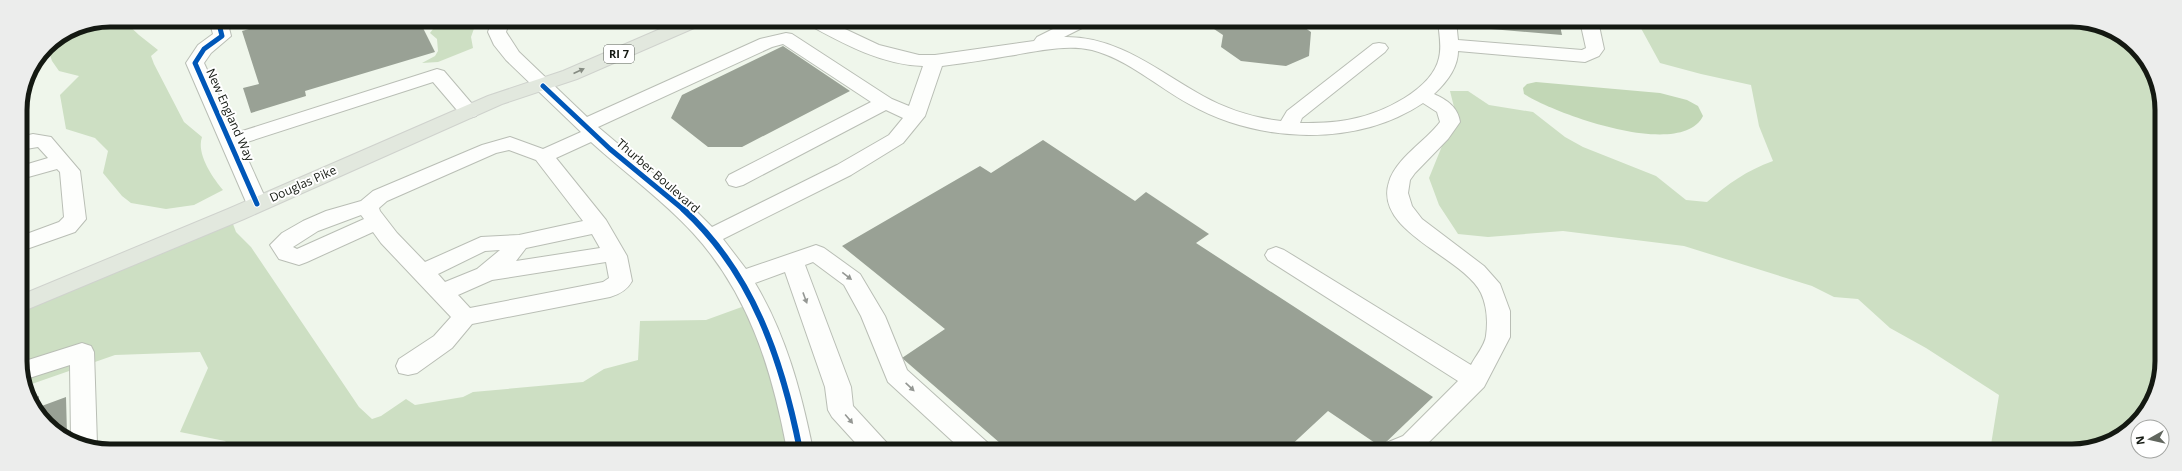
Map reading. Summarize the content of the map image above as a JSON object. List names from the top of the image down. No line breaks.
{"streets":{"main road":["RI 7","Douglas Pike"],"street":["New England Way","Thurber Boulevard"]},"crossings":[["New England Way","Douglas Pike"],["Thurber Boulevard","Douglas Pike"]],"north":"left"}
